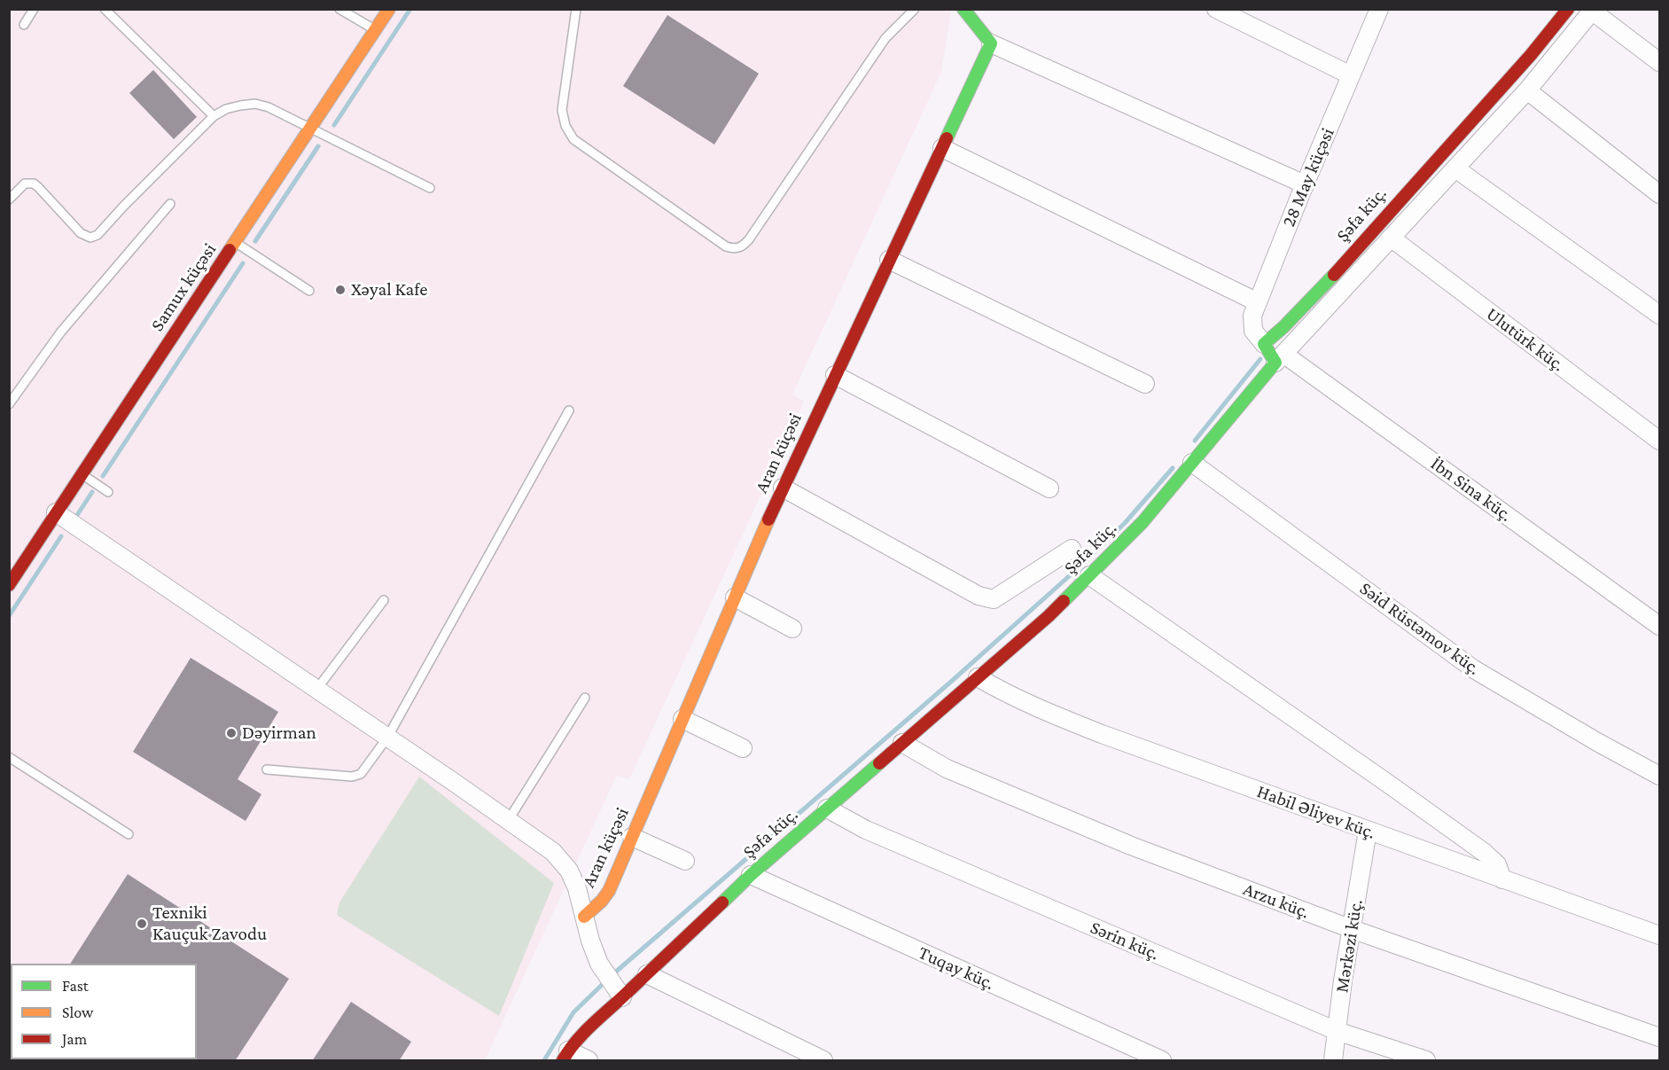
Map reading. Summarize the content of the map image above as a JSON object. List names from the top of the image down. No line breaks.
{"streets":{"street":["28 May küçəsi","Şəfa küç.","Samux küçəsi","Ulutürk küç.","Aran küçəsi","İbn Sina küç.","Səid Rüstəmov küç.","Habil Əliyev küç.","Arzu küç.","Sərin küç.","Mərkəzi küç.","Tuqay küç."]},"crossings":[["28 May küçəsi","Şəfa küç."],["Şəfa küç.","İbn Sina küç."],["Şəfa küç.","Səid Rüstəmov küç."],["Şəfa küç.","Habil Əliyev küç."],["Şəfa küç.","Arzu küç."],["Şəfa küç.","Sərin küç."],["Şəfa küç.","Tuqay küç."],["Habil Əliyev küç.","Mərkəzi küç."],["Arzu küç.","Mərkəzi küç."],["Sərin küç.","Mərkəzi küç."]],"places":["Xəyal Kafe","Dəyirman","Texniki Kauçuk Zavodu"],"legend":["Fast","Slow","Jam"]}
